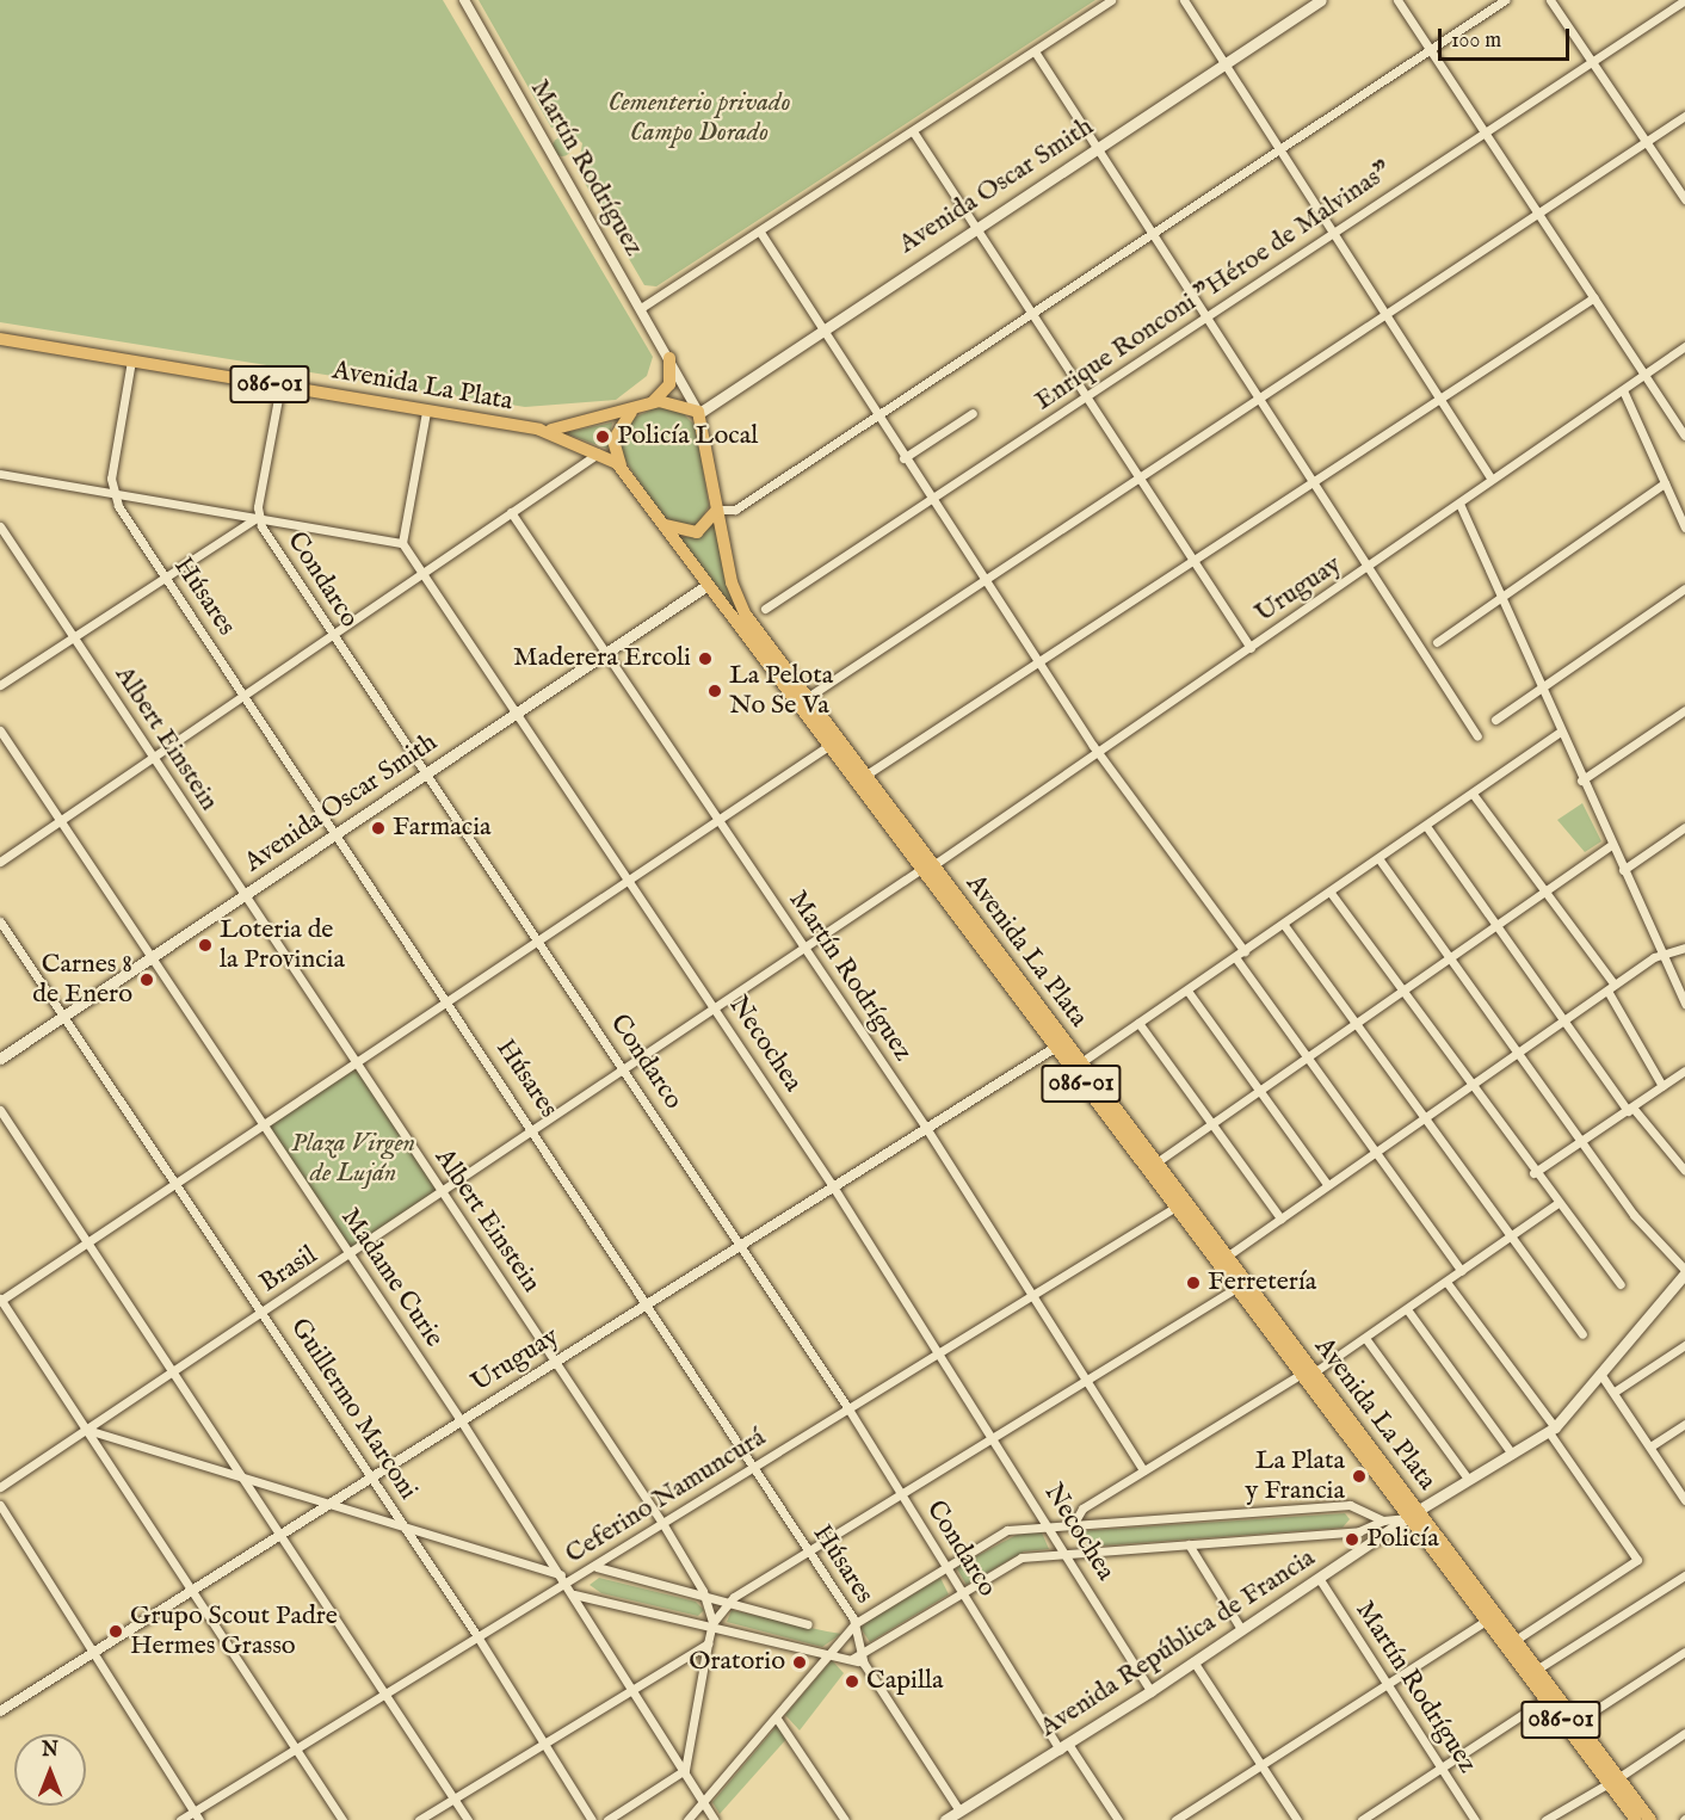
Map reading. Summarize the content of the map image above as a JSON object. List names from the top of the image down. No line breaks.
{"streets":{"main road":["Avenida Oscar Smith","086-01","Avenida La Plata","Avenida República de Francia"],"street":["Martín Rodríguez","Enrique Ronconi \"Héroe de Malvinas\"","Condarco","Uruguay","Húsares","Albert Einstein","Necochea","Brasil","Madame Curie","Guillermo Marconi","Ceferino Namuncurá"]},"crossings":[["Martín Rodríguez","Avenida Oscar Smith"],["Martín Rodríguez","Avenida La Plata"],["Martín Rodríguez","Uruguay"],["Martín Rodríguez","Brasil"],["Martín Rodríguez","Ceferino Namuncurá"],["Martín Rodríguez","Avenida República de Francia"],["Avenida Oscar Smith","Avenida La Plata"],["Avenida Oscar Smith","Condarco"],["Avenida Oscar Smith","Húsares"],["Avenida Oscar Smith","Albert Einstein"],["Avenida Oscar Smith","Necochea"],["Avenida Oscar Smith","Madame Curie"],["Avenida Oscar Smith","Guillermo Marconi"],["Avenida La Plata","Condarco"],["Avenida La Plata","Uruguay"],["Avenida La Plata","Brasil"],["Avenida La Plata","Ceferino Namuncurá"],["Avenida La Plata","Avenida República de Francia"],["Condarco","Uruguay"],["Condarco","Brasil"],["Condarco","Ceferino Namuncurá"],["Condarco","Avenida República de Francia"],["Uruguay","Húsares"],["Uruguay","Albert Einstein"],["Uruguay","Necochea"],["Uruguay","Brasil"],["Uruguay","Madame Curie"],["Uruguay","Guillermo Marconi"],["Húsares","Brasil"],["Húsares","Ceferino Namuncurá"],["Húsares","Avenida República de Francia"],["Albert Einstein","Brasil"],["Albert Einstein","Ceferino Namuncurá"],["Necochea","Brasil"],["Necochea","Ceferino Namuncurá"],["Necochea","Avenida República de Francia"],["Brasil","Madame Curie"],["Brasil","Guillermo Marconi"],["Madame Curie","Ceferino Namuncurá"],["Guillermo Marconi","Ceferino Namuncurá"]],"parks":["Cementerio privado Campo Dorado","Plaza Virgen de Luján"],"places":["Policía Local","Maderera Ercoli","La Pelota No Se Va","Farmacia","Loteria de la Provincia","Carnes 8 de Enero","Ferretería","La Plata y Francia","Policía","Grupo Scout Padre Hermes Grasso","Oratorio","Capilla"],"scale_bar":"100 m","north":"top"}
